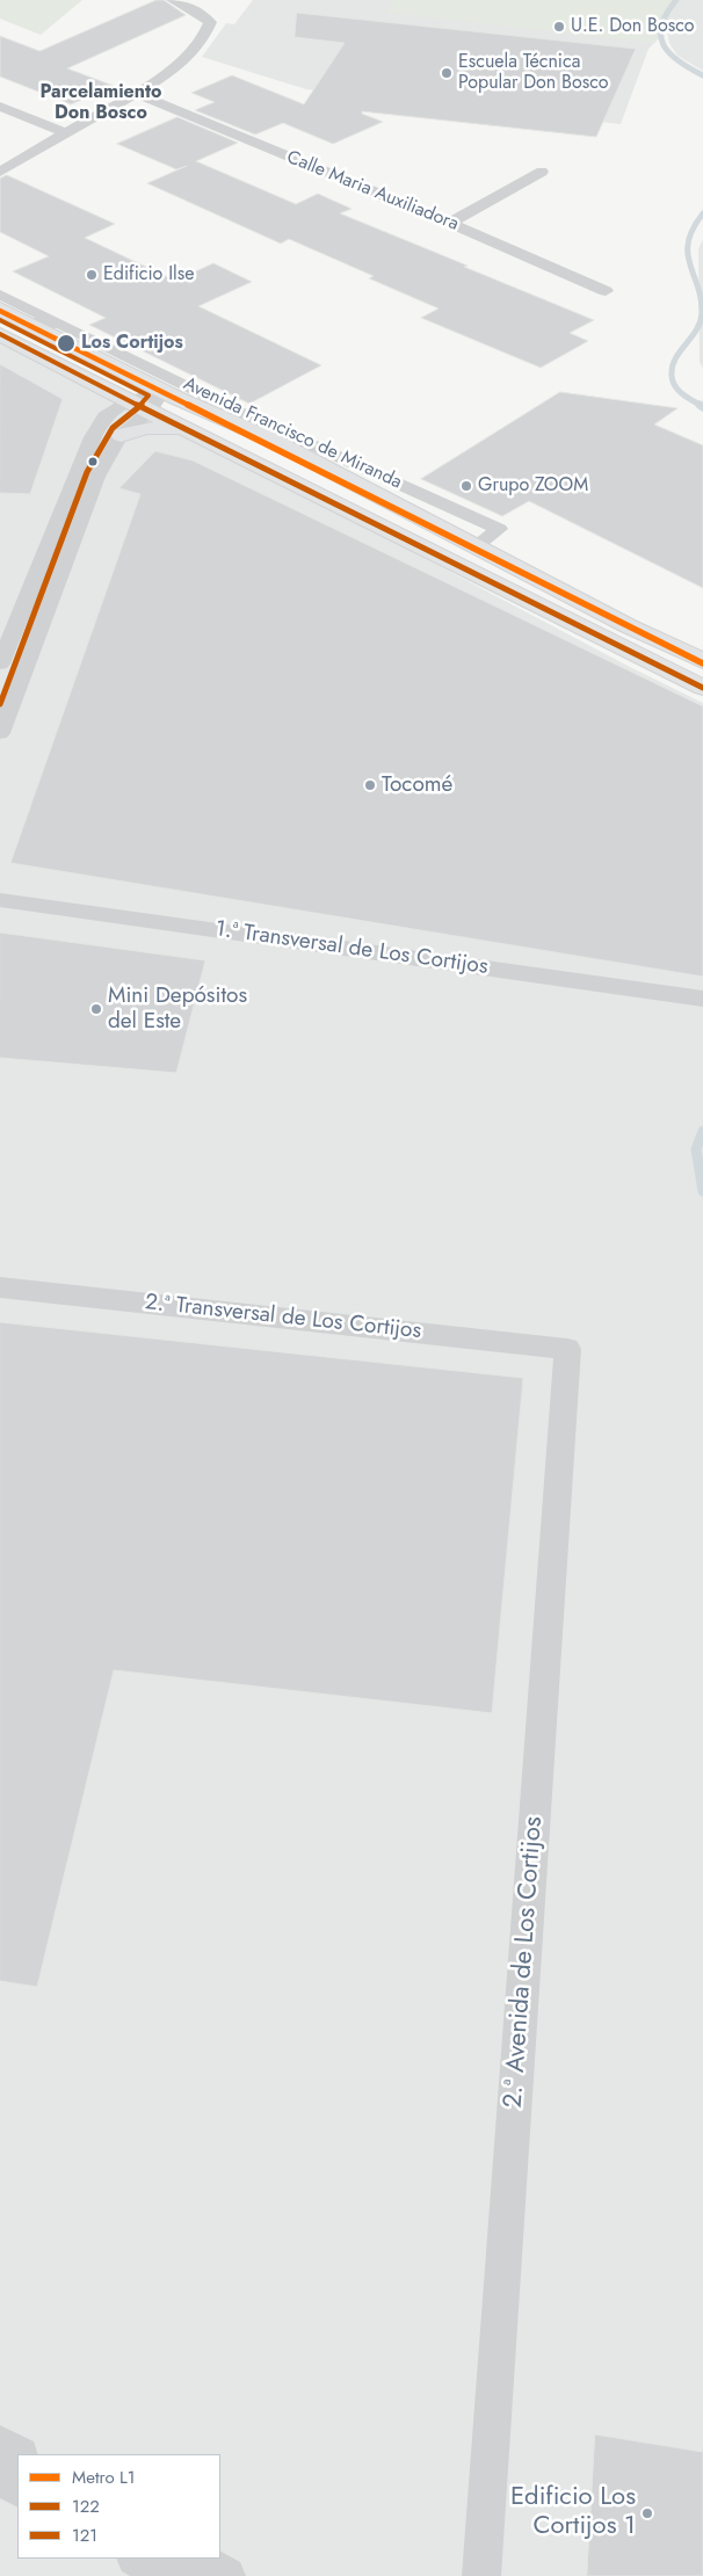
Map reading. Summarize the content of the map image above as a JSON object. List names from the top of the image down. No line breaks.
{"streets":{"main road":["Avenida Francisco de Miranda"],"street":["Calle Maria Auxiliadora","1.ª Transversal de Los Cortijos","2.ª Transversal de Los Cortijos","2.ª Avenida de Los Cortijos"]},"crossings":[["2.ª Transversal de Los Cortijos","2.ª Avenida de Los Cortijos"]],"districts":["Parcelamiento Don Bosco"],"places":["U.E. Don Bosco","Escuela Técnica Popular Don Bosco","Edificio Ilse","Los Cortijos","Grupo ZOOM","Tocomé","Mini Depósitos del Este","Edificio Los Cortijos 1"],"lines":["metro line L1","transit line 121","transit line 122"],"legend":["Metro L1","122","121"]}
